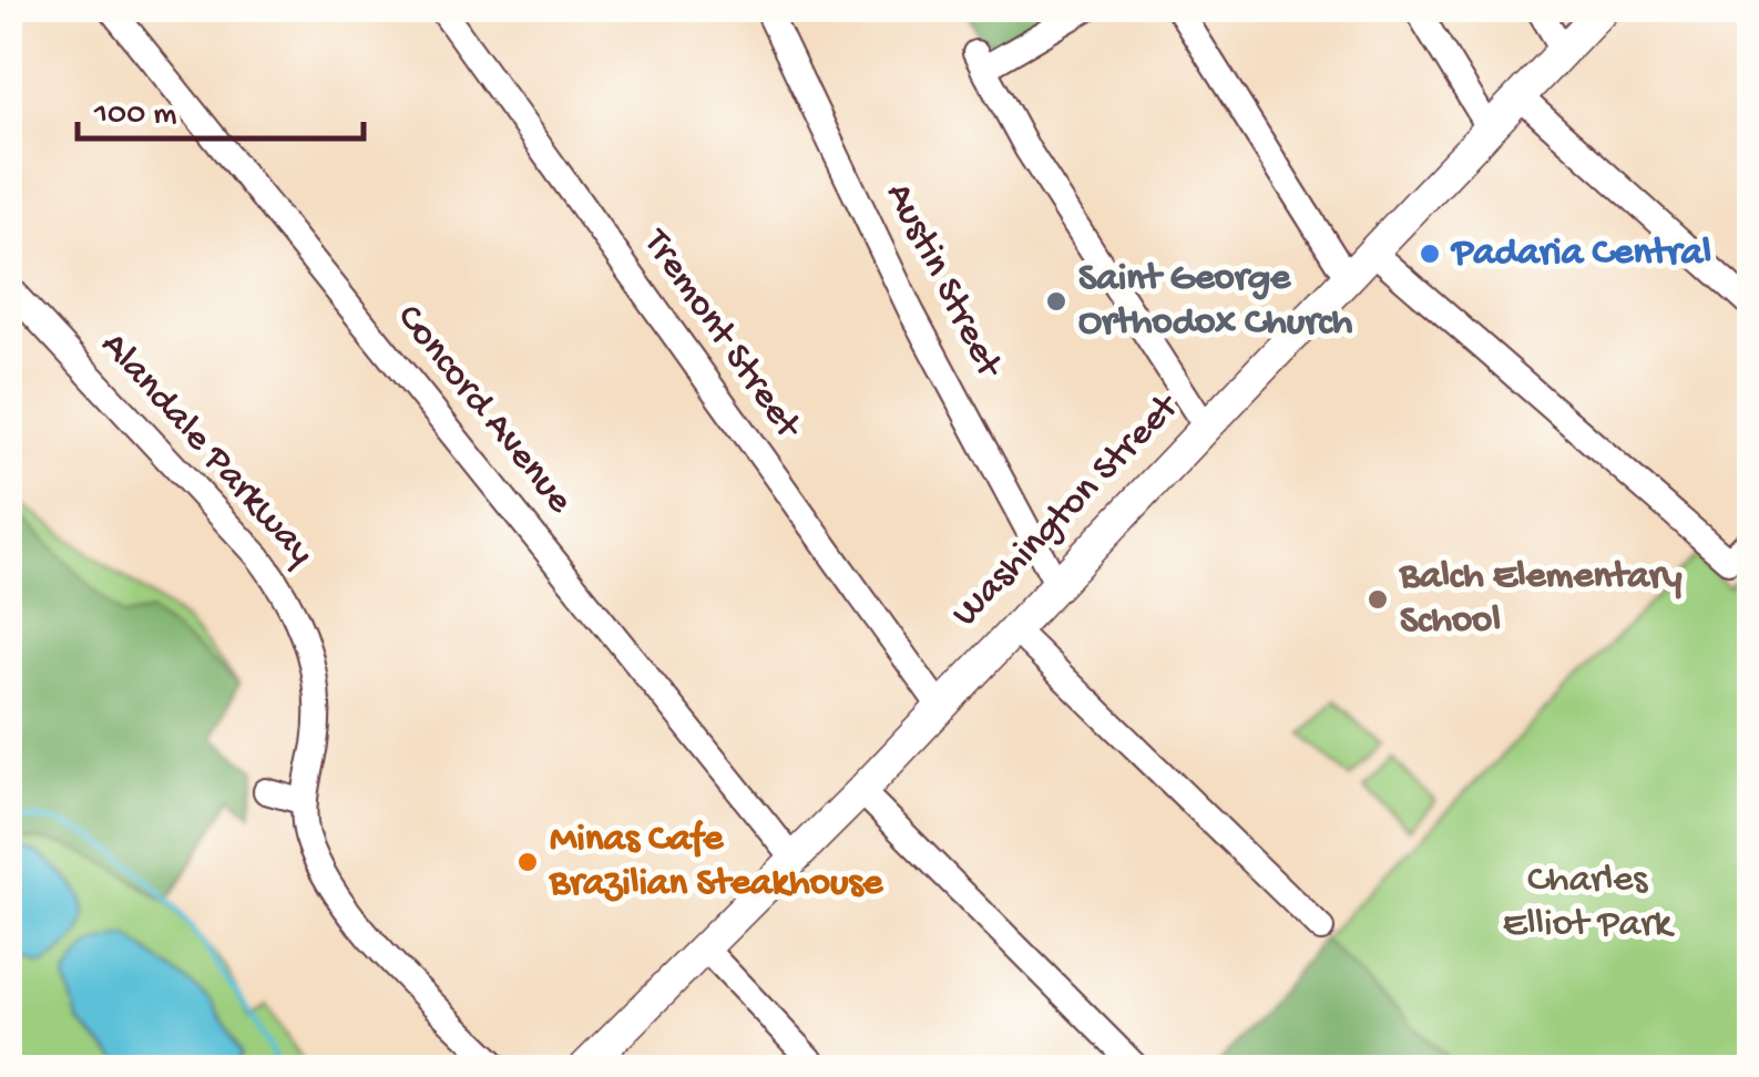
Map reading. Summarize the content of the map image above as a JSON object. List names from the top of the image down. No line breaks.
{"streets":{"main road":["Washington Street"],"street":["Austin Street","Tremont Street","Concord Avenue","Alandale Parkway"]},"crossings":[["Austin Street","Washington Street"],["Tremont Street","Washington Street"],["Concord Avenue","Washington Street"]],"parks":["Charles Elliot Park"],"places":["Padaria Central","Saint George Orthodox Church","Balch Elementary School","Minas Cafe Brazilian Steakhouse"],"scale_bar":"100 m"}
